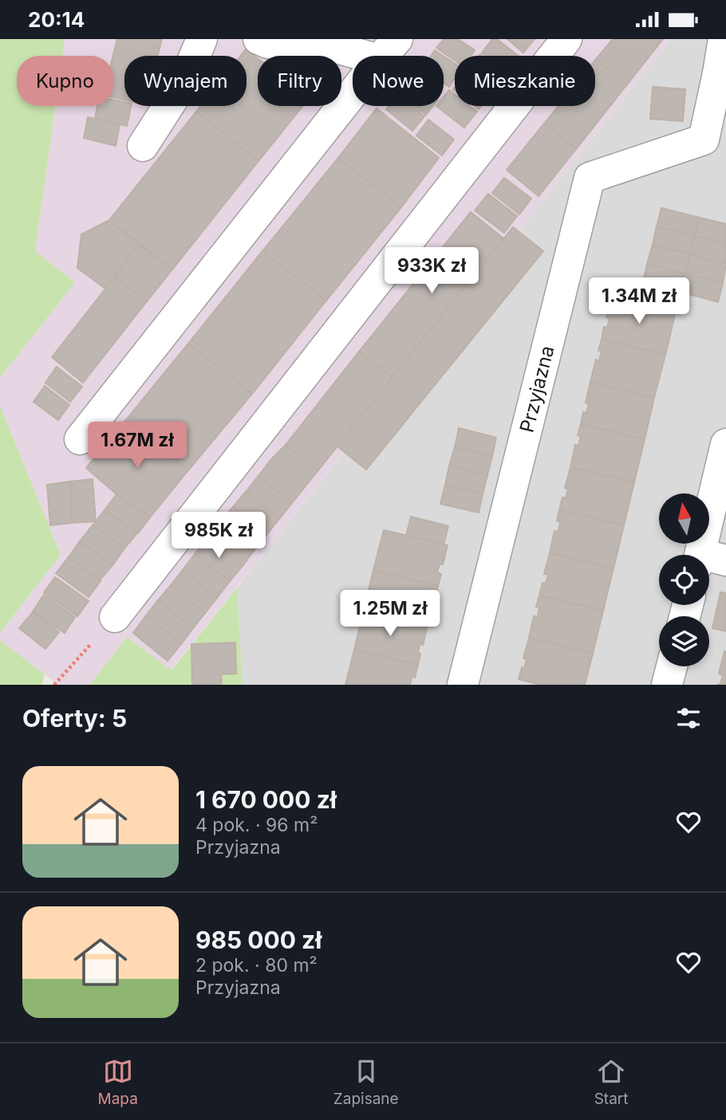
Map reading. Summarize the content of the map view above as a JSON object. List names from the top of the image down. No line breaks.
{"streets":{"street":["Przyjazna"]},"north":"top","page":{"status":"20:14","chip":["Kupno","Wynajem","Filtry","Nowe","Mieszkanie"],"price":["933K zł","1.34M zł","1.67M zł","985K zł","1.25M zł"],"heading":"Oferty: 5","list":[{"name":"1 670 000 zł","note":"4 pok. · 96 m² · Przyjazna"},{"name":"985 000 zł","note":"2 pok. · 80 m² · Przyjazna"}],"tabs":["Mapa","Zapisane","Start"]}}
